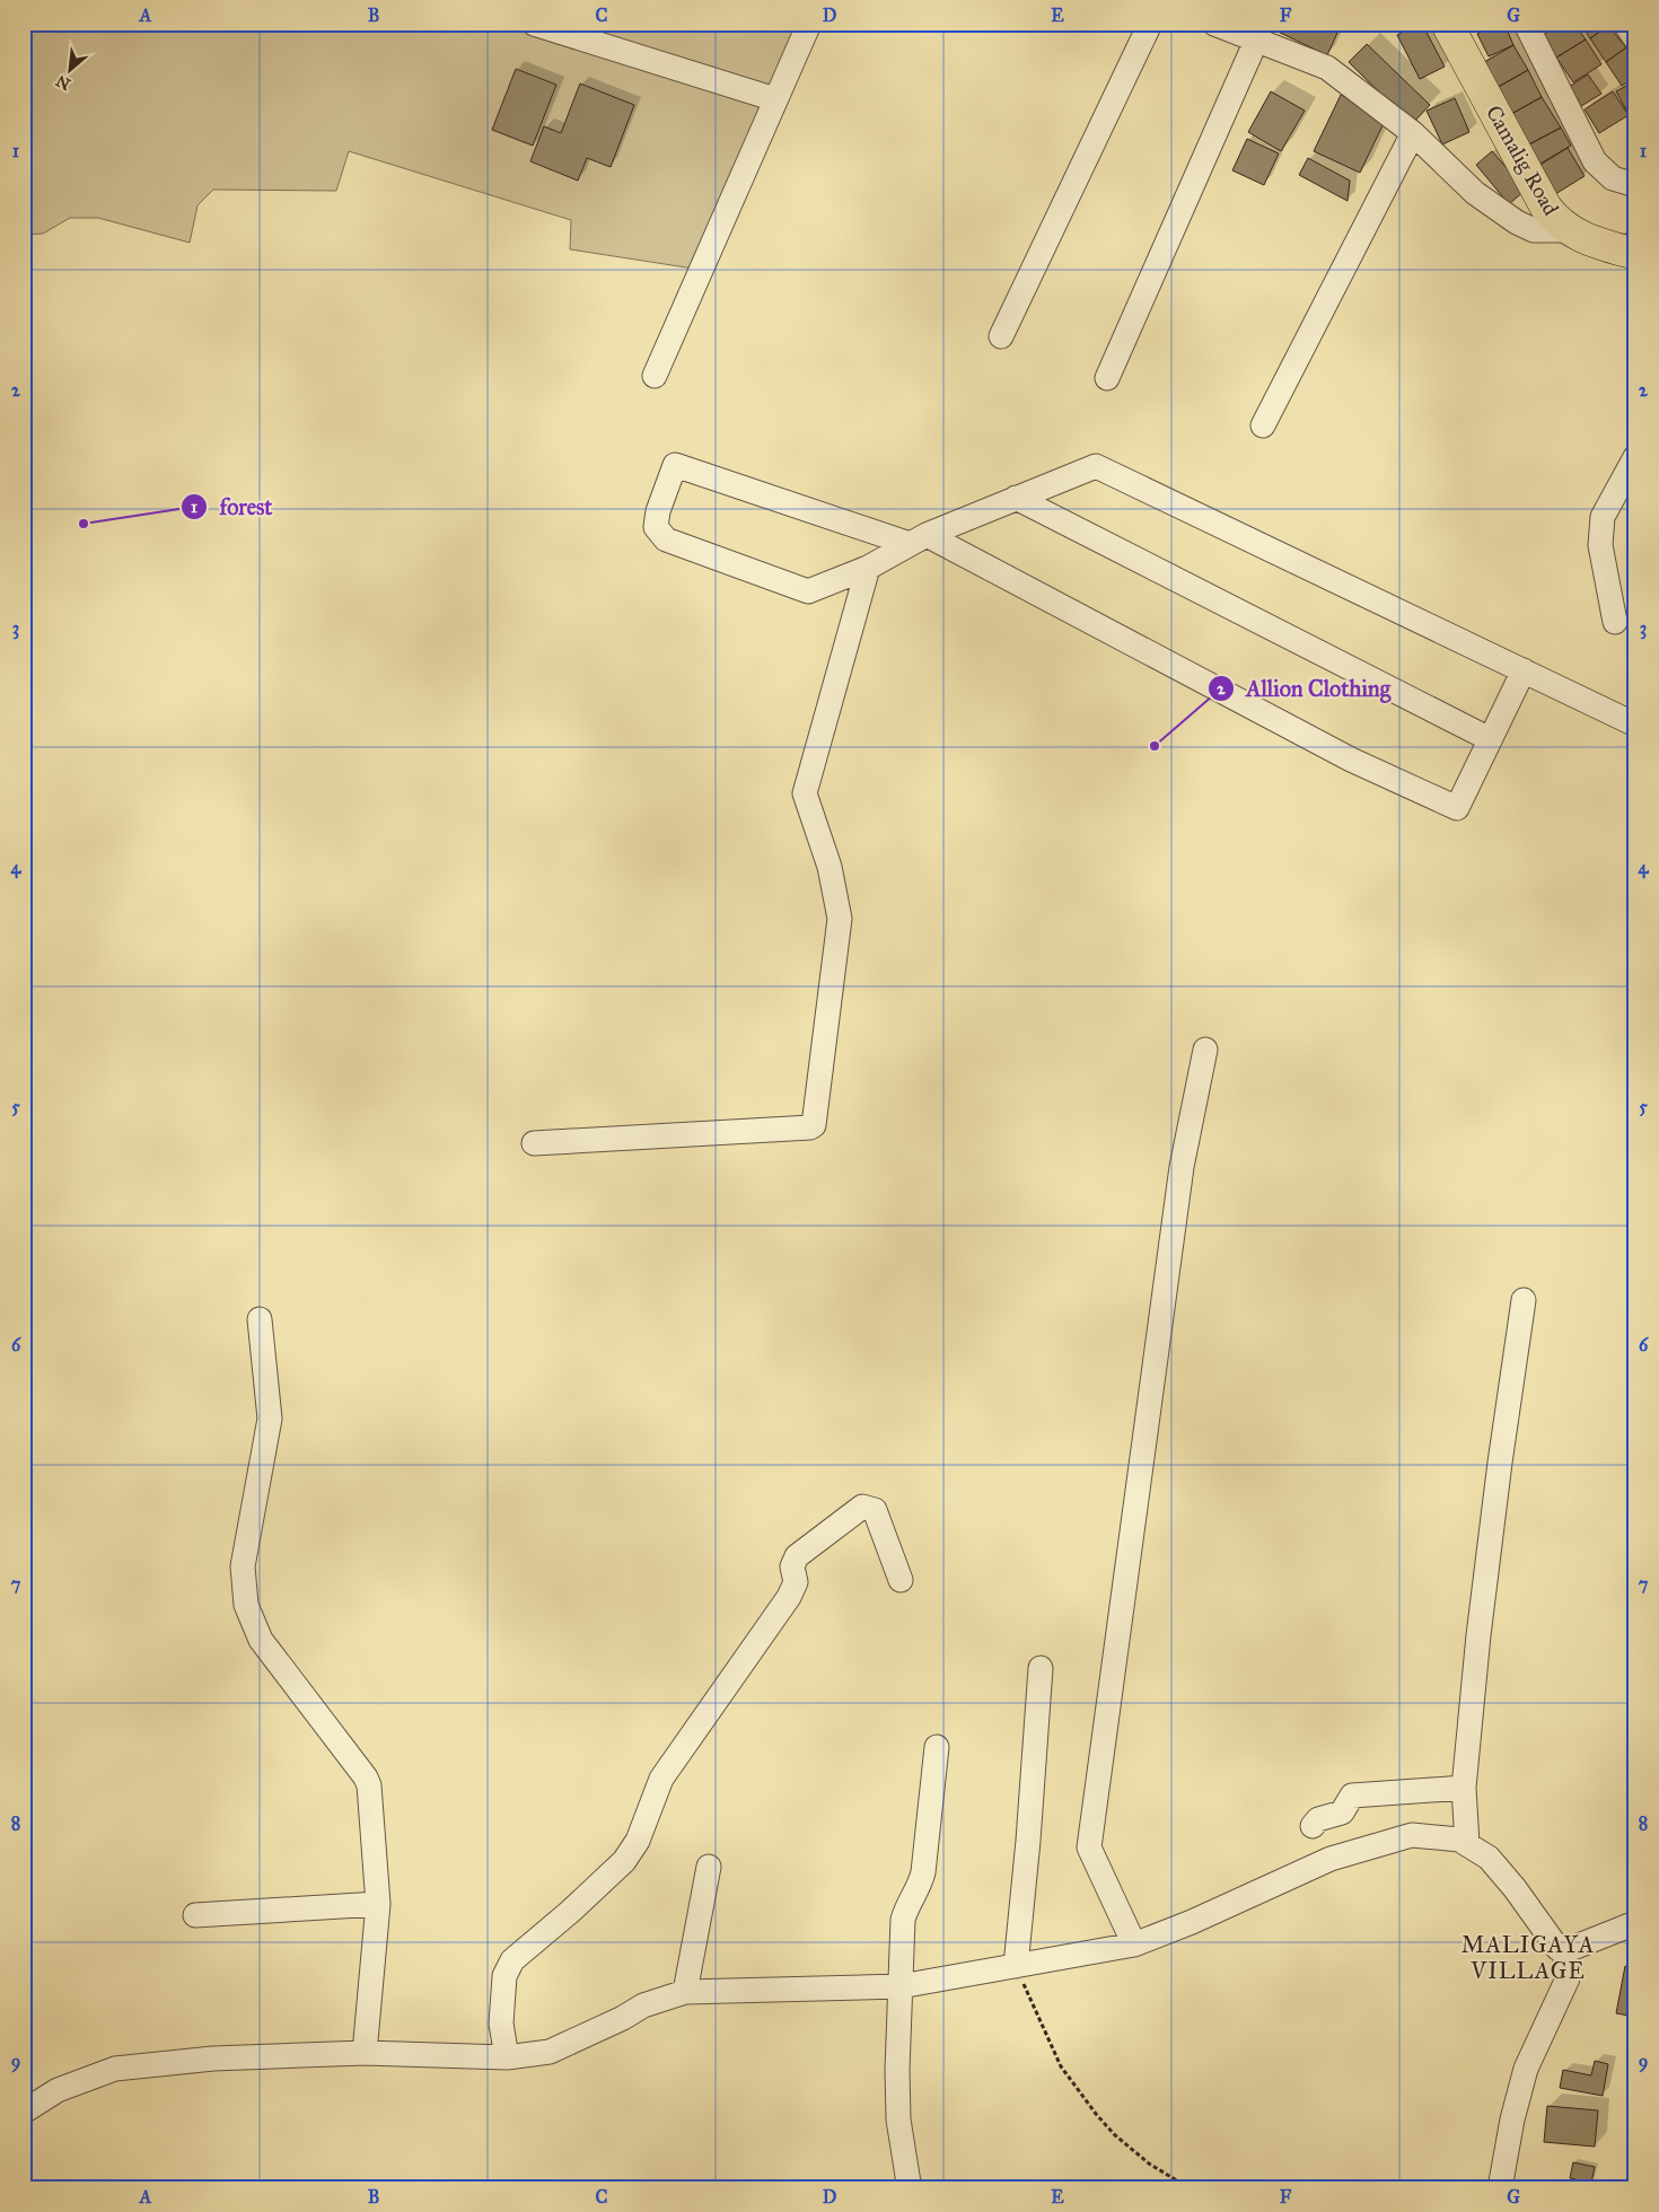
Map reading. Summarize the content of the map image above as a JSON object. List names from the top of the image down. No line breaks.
{"streets":{"main road":["Camalig Road"]},"districts":["MALIGAYA VILLAGE"],"places":["forest","Allion Clothing"],"north":"bottom left","grid":{"columns":["A","B","C","D","E","F","G"],"rows":["1","2","3","4","5","6","7","8","9"]}}
